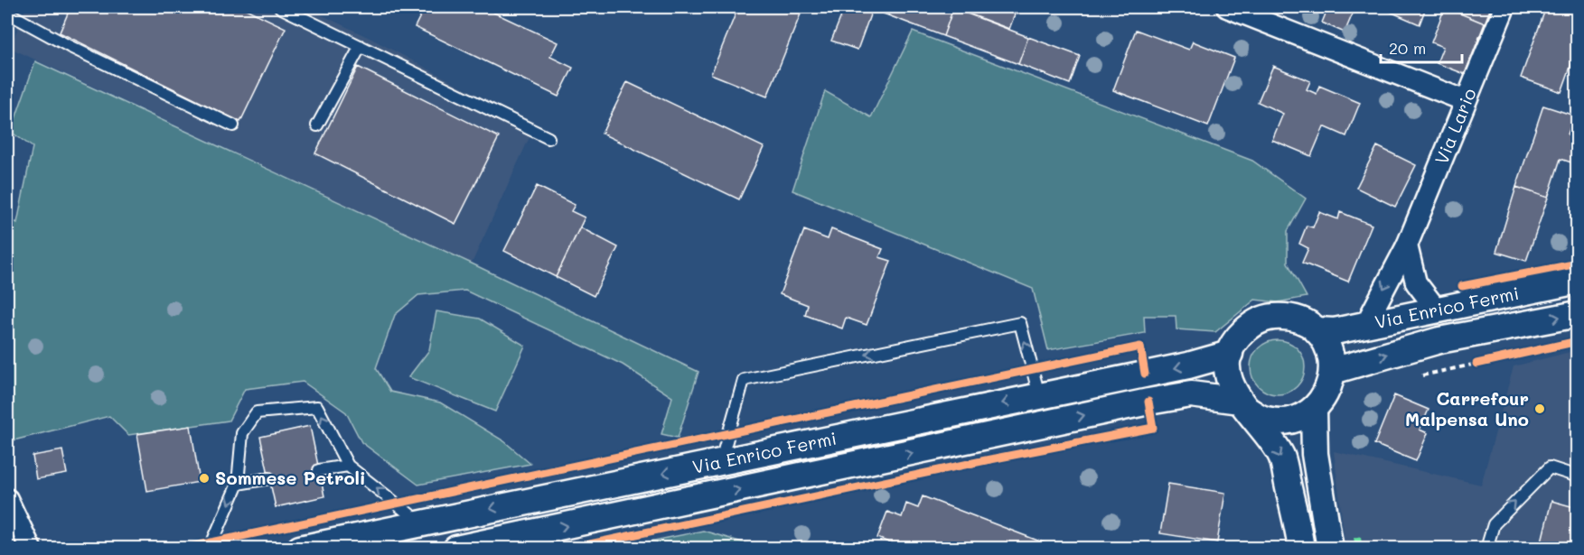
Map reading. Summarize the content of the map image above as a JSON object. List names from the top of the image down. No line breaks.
{"streets":{"street":["Via Lario","Via Enrico Fermi"]},"crossings":[["Via Lario","Via Enrico Fermi"]],"places":["Carrefour Malpensa Uno","Sommese Petroli"],"scale_bar":"20 m"}
